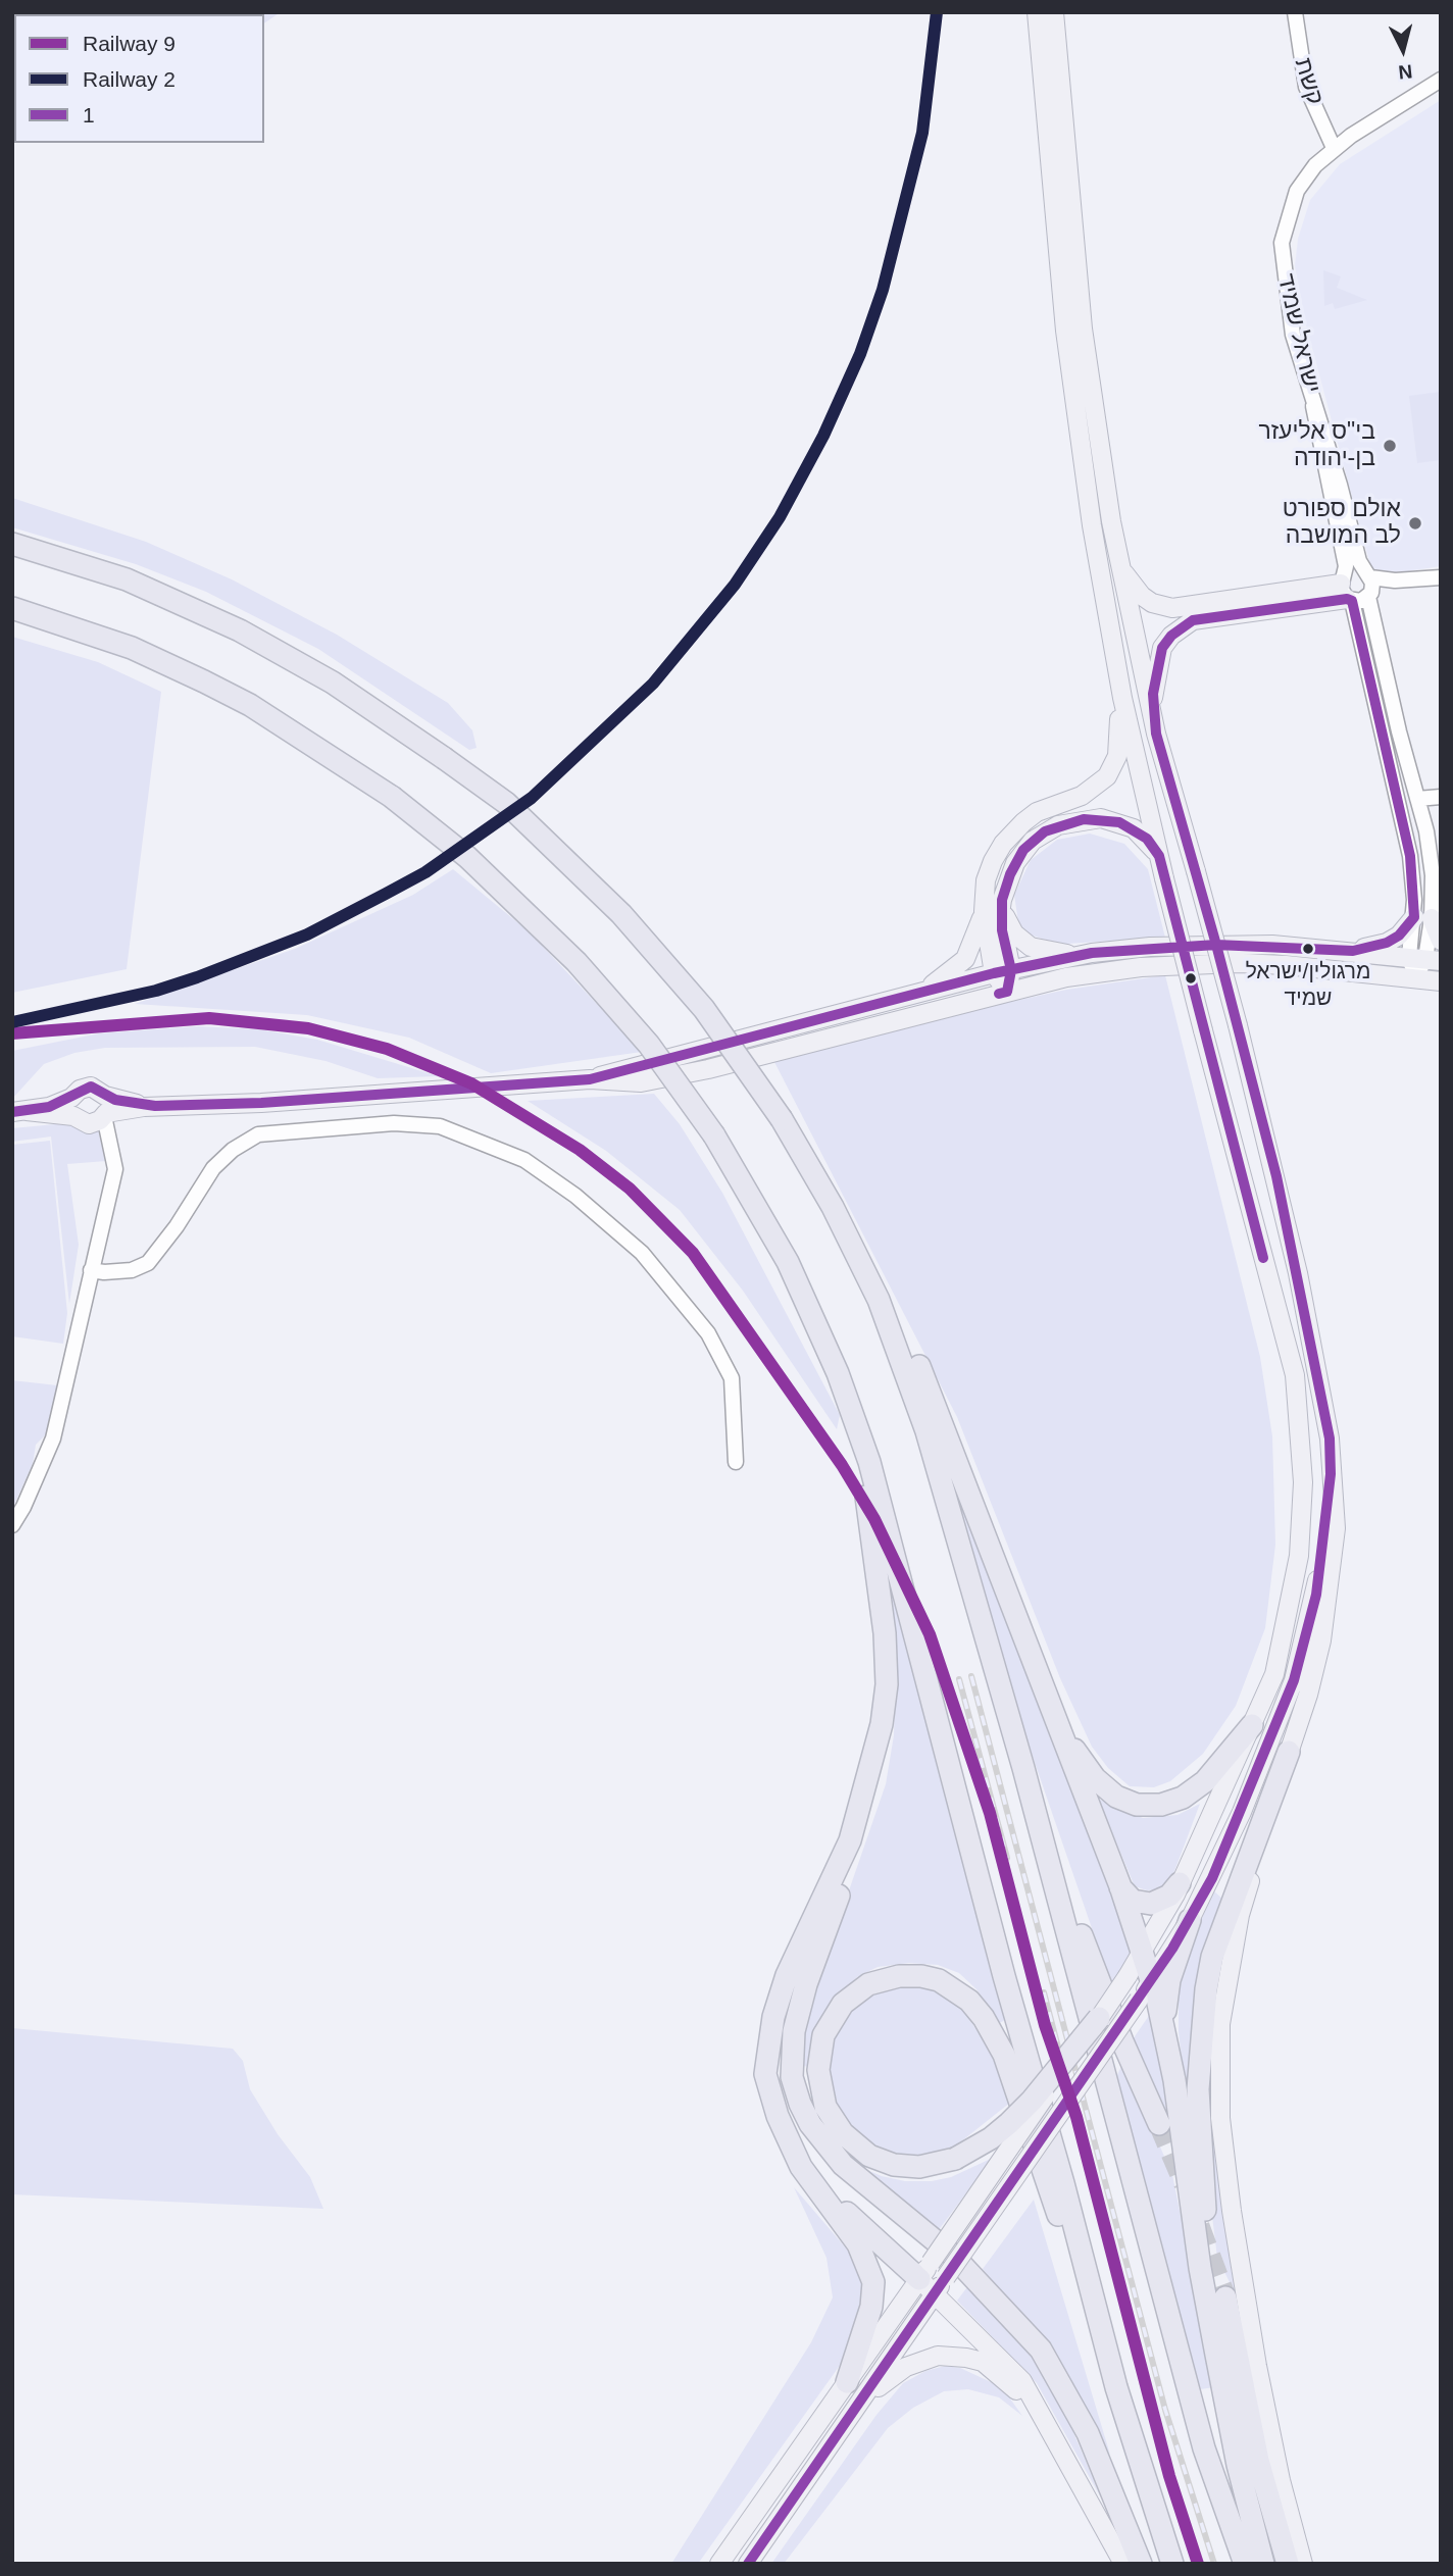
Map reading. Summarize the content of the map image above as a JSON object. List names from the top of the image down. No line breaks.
{"streets":{"street":["קשת","ישראל שמיד"]},"crossings":[["קשת","ישראל שמיד"]],"places":["בי\"ס אליעזר בן-יהודה","אולם ספורט לב המושבה","מרגולין/ישראל שמיד"],"lines":["rail line 2","transit line 1","rail line 9"],"legend":["Railway 9","Railway 2","1"],"north":"bottom"}
